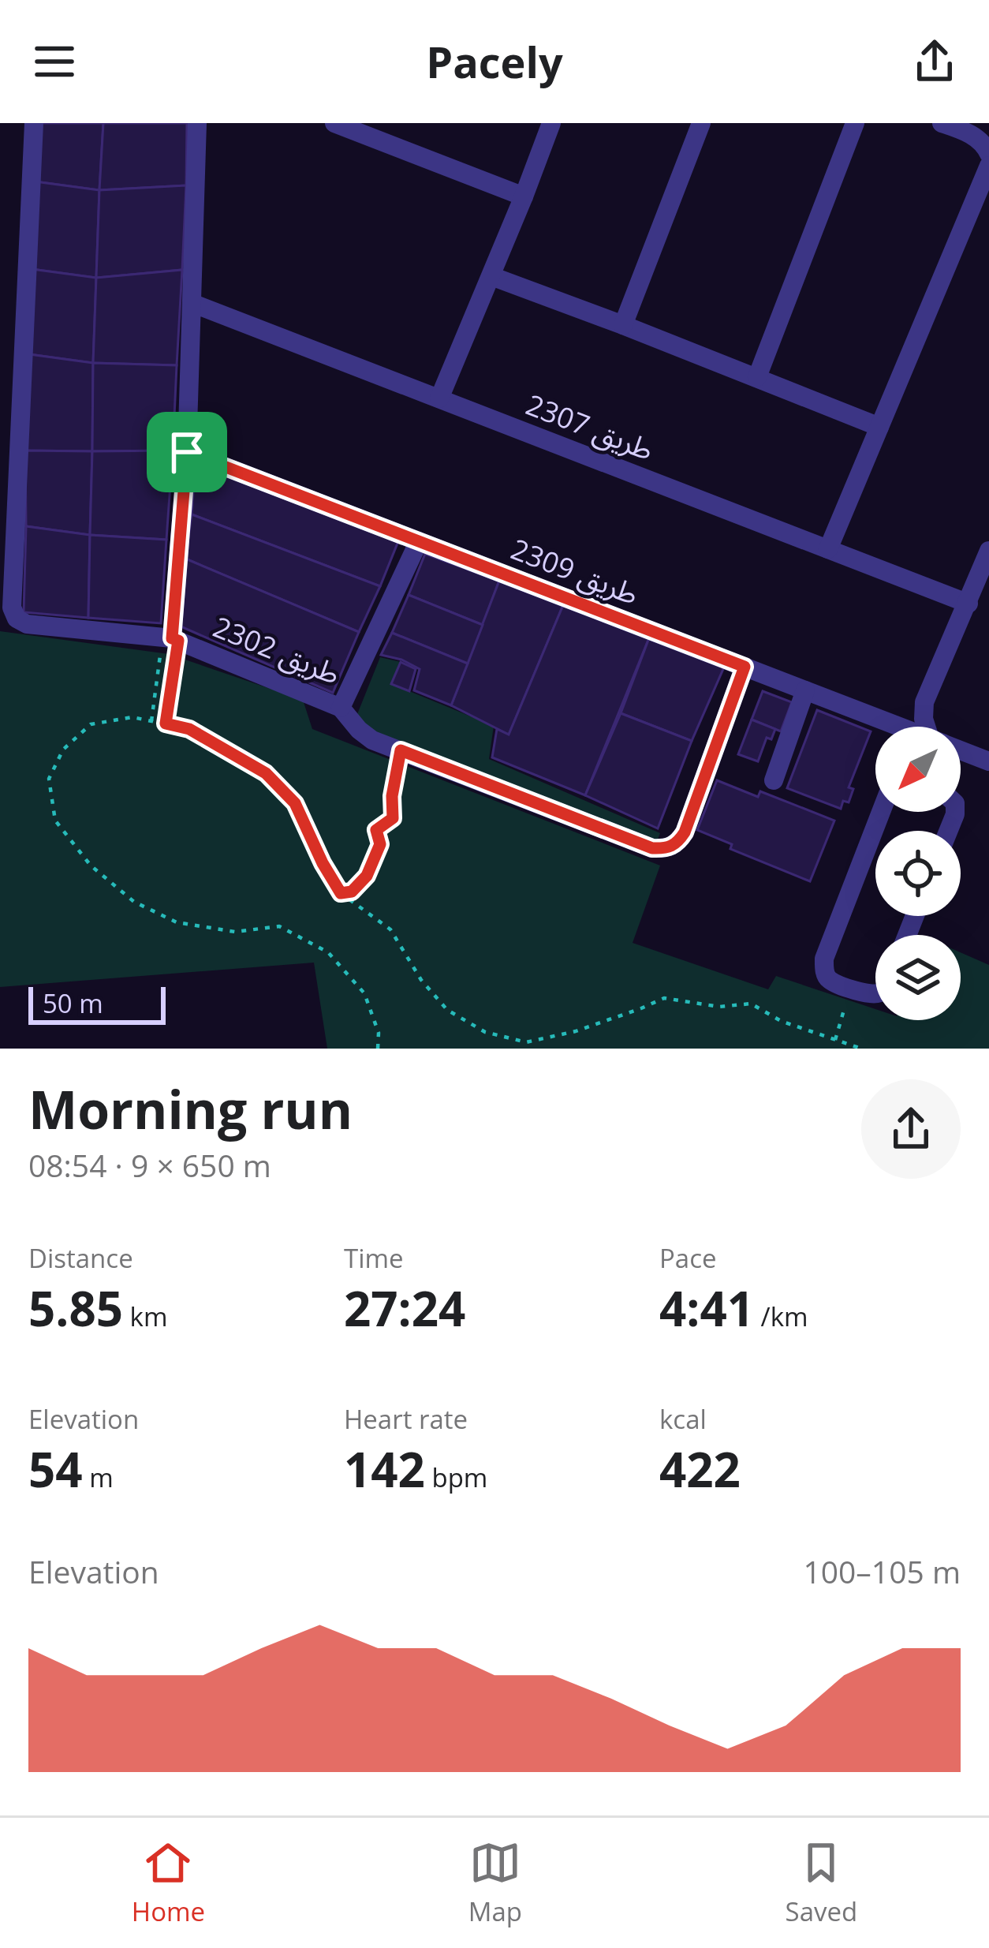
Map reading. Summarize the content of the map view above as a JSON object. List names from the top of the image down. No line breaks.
{"streets":{"street":["طريق 2307","طريق 2309","طريق 2302"]},"crossings":[["طريق 2309","طريق 2302"]],"scale_bar":"50 m","north":"bottom left","page":{"header":"Pacely","scale":"50 m","heading":["Morning run","08:54 · 9 × 650 m"],"stats":[["Distance","5.85 km"],["Time","27:24"],["Pace","4:41 /km"],["Elevation","54 m"],["Heart rate","142 bpm"],["kcal","422"]],"chart":["Elevation","100–105 m"],"tabs":["Home","Map","Saved"]}}
